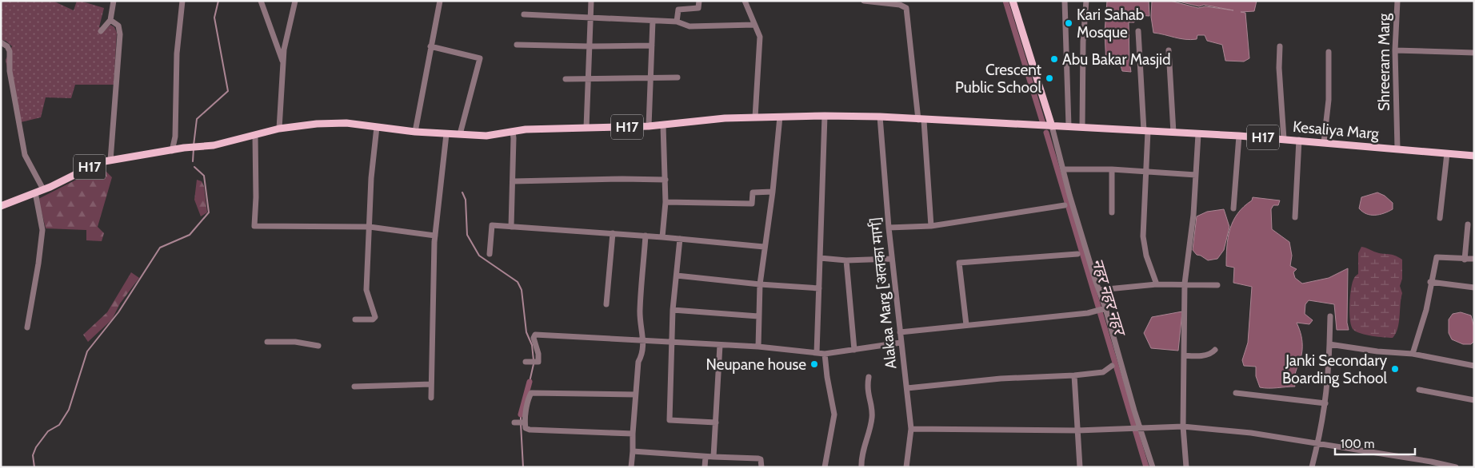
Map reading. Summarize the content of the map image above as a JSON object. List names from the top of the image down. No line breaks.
{"streets":{"main road":["H17","Kesaliya Marg"],"street":["Shreeram Marg","Alakaa Marg [अलका मार्ग]"]},"crossings":[["Shreeram Marg","Kesaliya Marg"],["H17","Kesaliya Marg"],["H17","Alakaa Marg [अलका मार्ग]"]],"water":["नहर नहर नहर"],"places":["Kari Sahab Mosque","Abu Bakar Masjid","Crescent Public School","Neupane house","Janki Secondary Boarding School"],"scale_bar":"100 m"}
